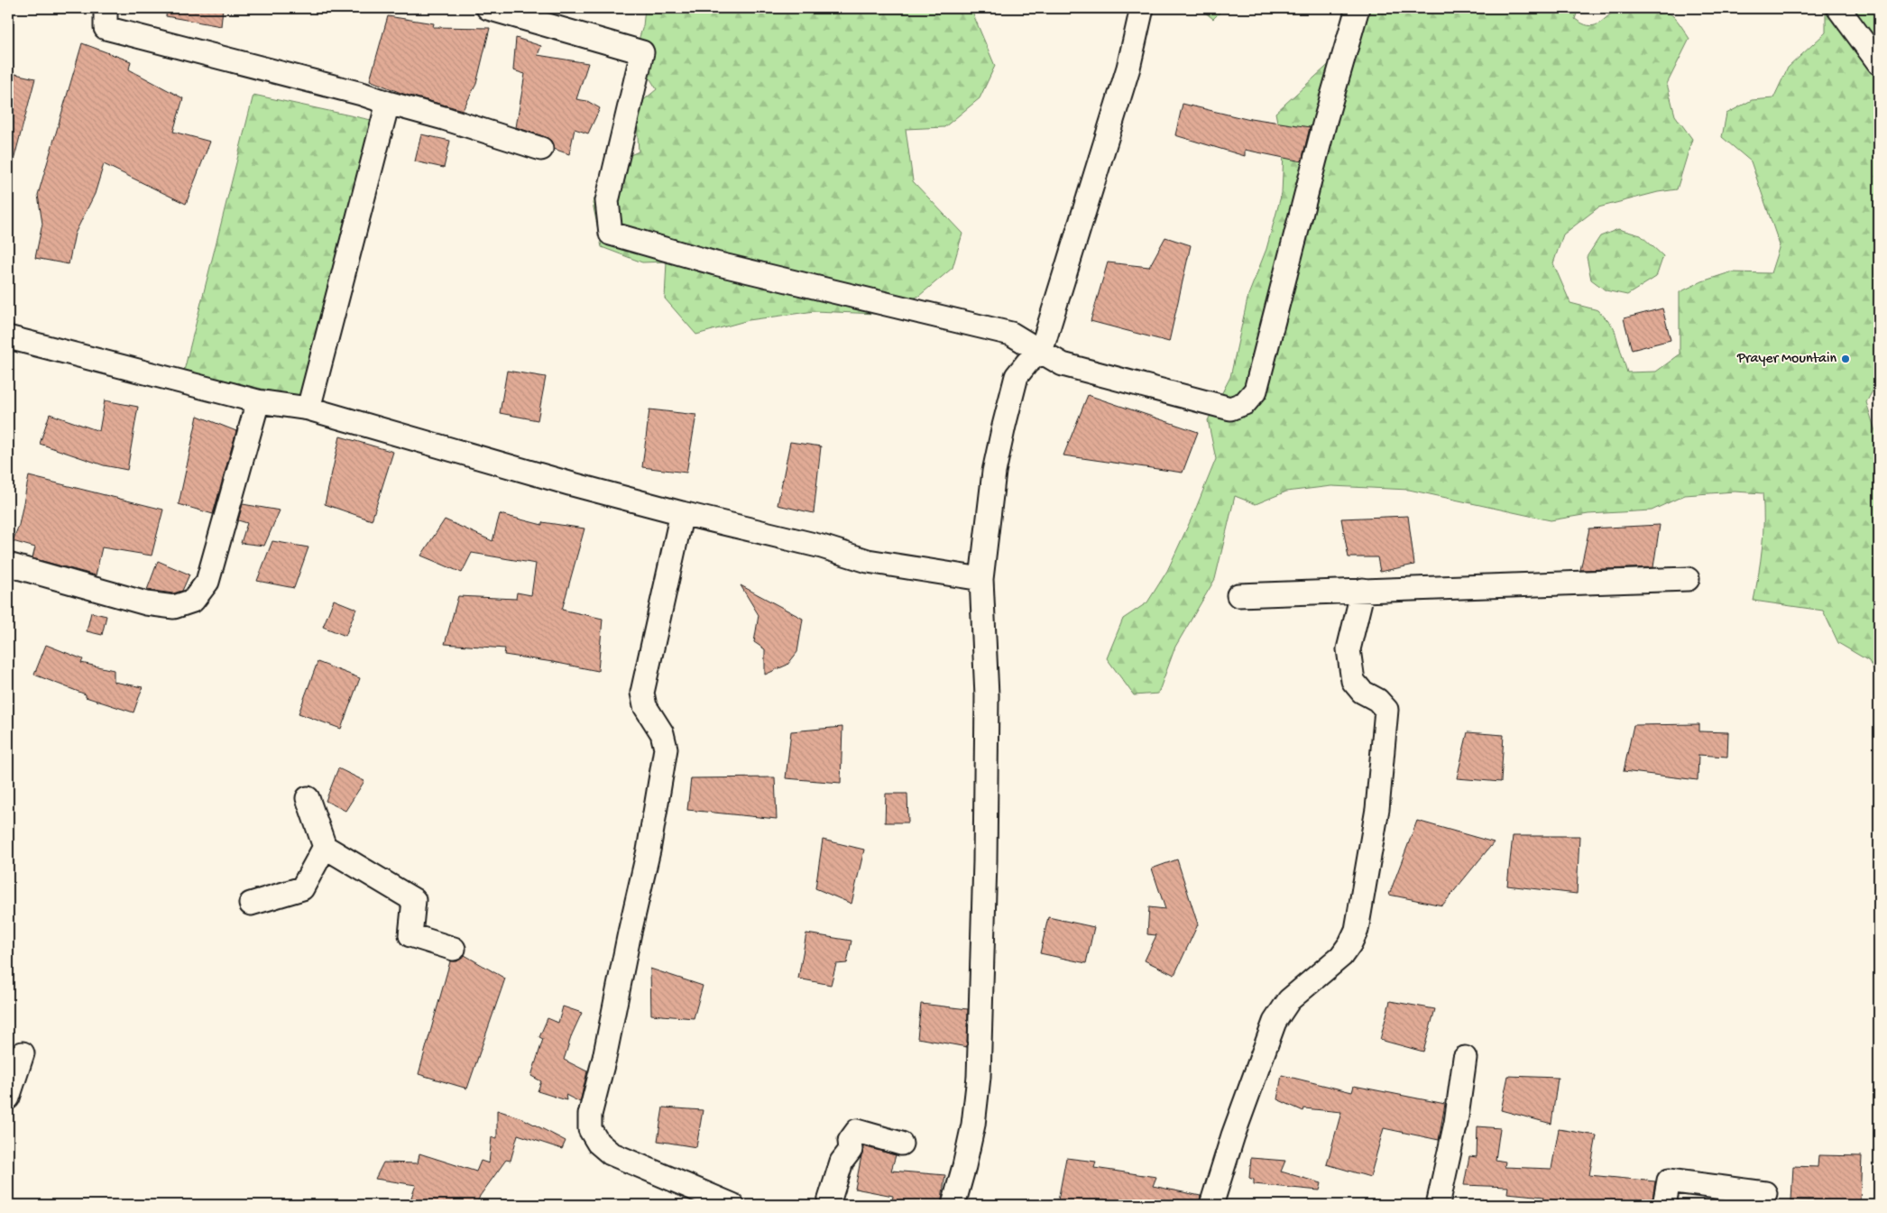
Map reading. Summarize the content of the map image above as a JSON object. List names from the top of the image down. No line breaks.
{"places":["Prayer Mountain"]}
